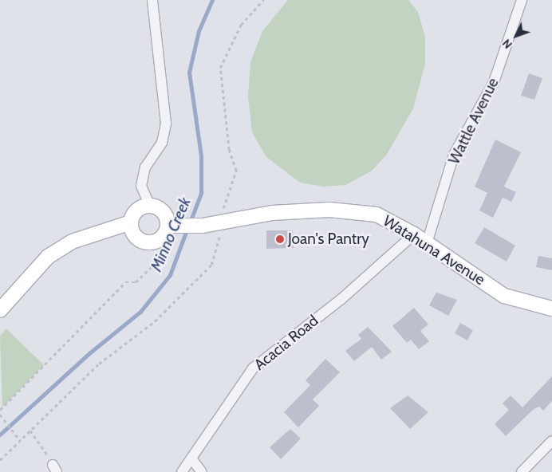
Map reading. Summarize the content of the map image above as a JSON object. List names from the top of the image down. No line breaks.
{"streets":{"street":["Wattle Avenue","Watahuna Avenue","Acacia Road"]},"crossings":[["Wattle Avenue","Watahuna Avenue"],["Watahuna Avenue","Acacia Road"]],"water":["Minno Creek"],"places":["Joan's Pantry"],"north":"bottom left"}
